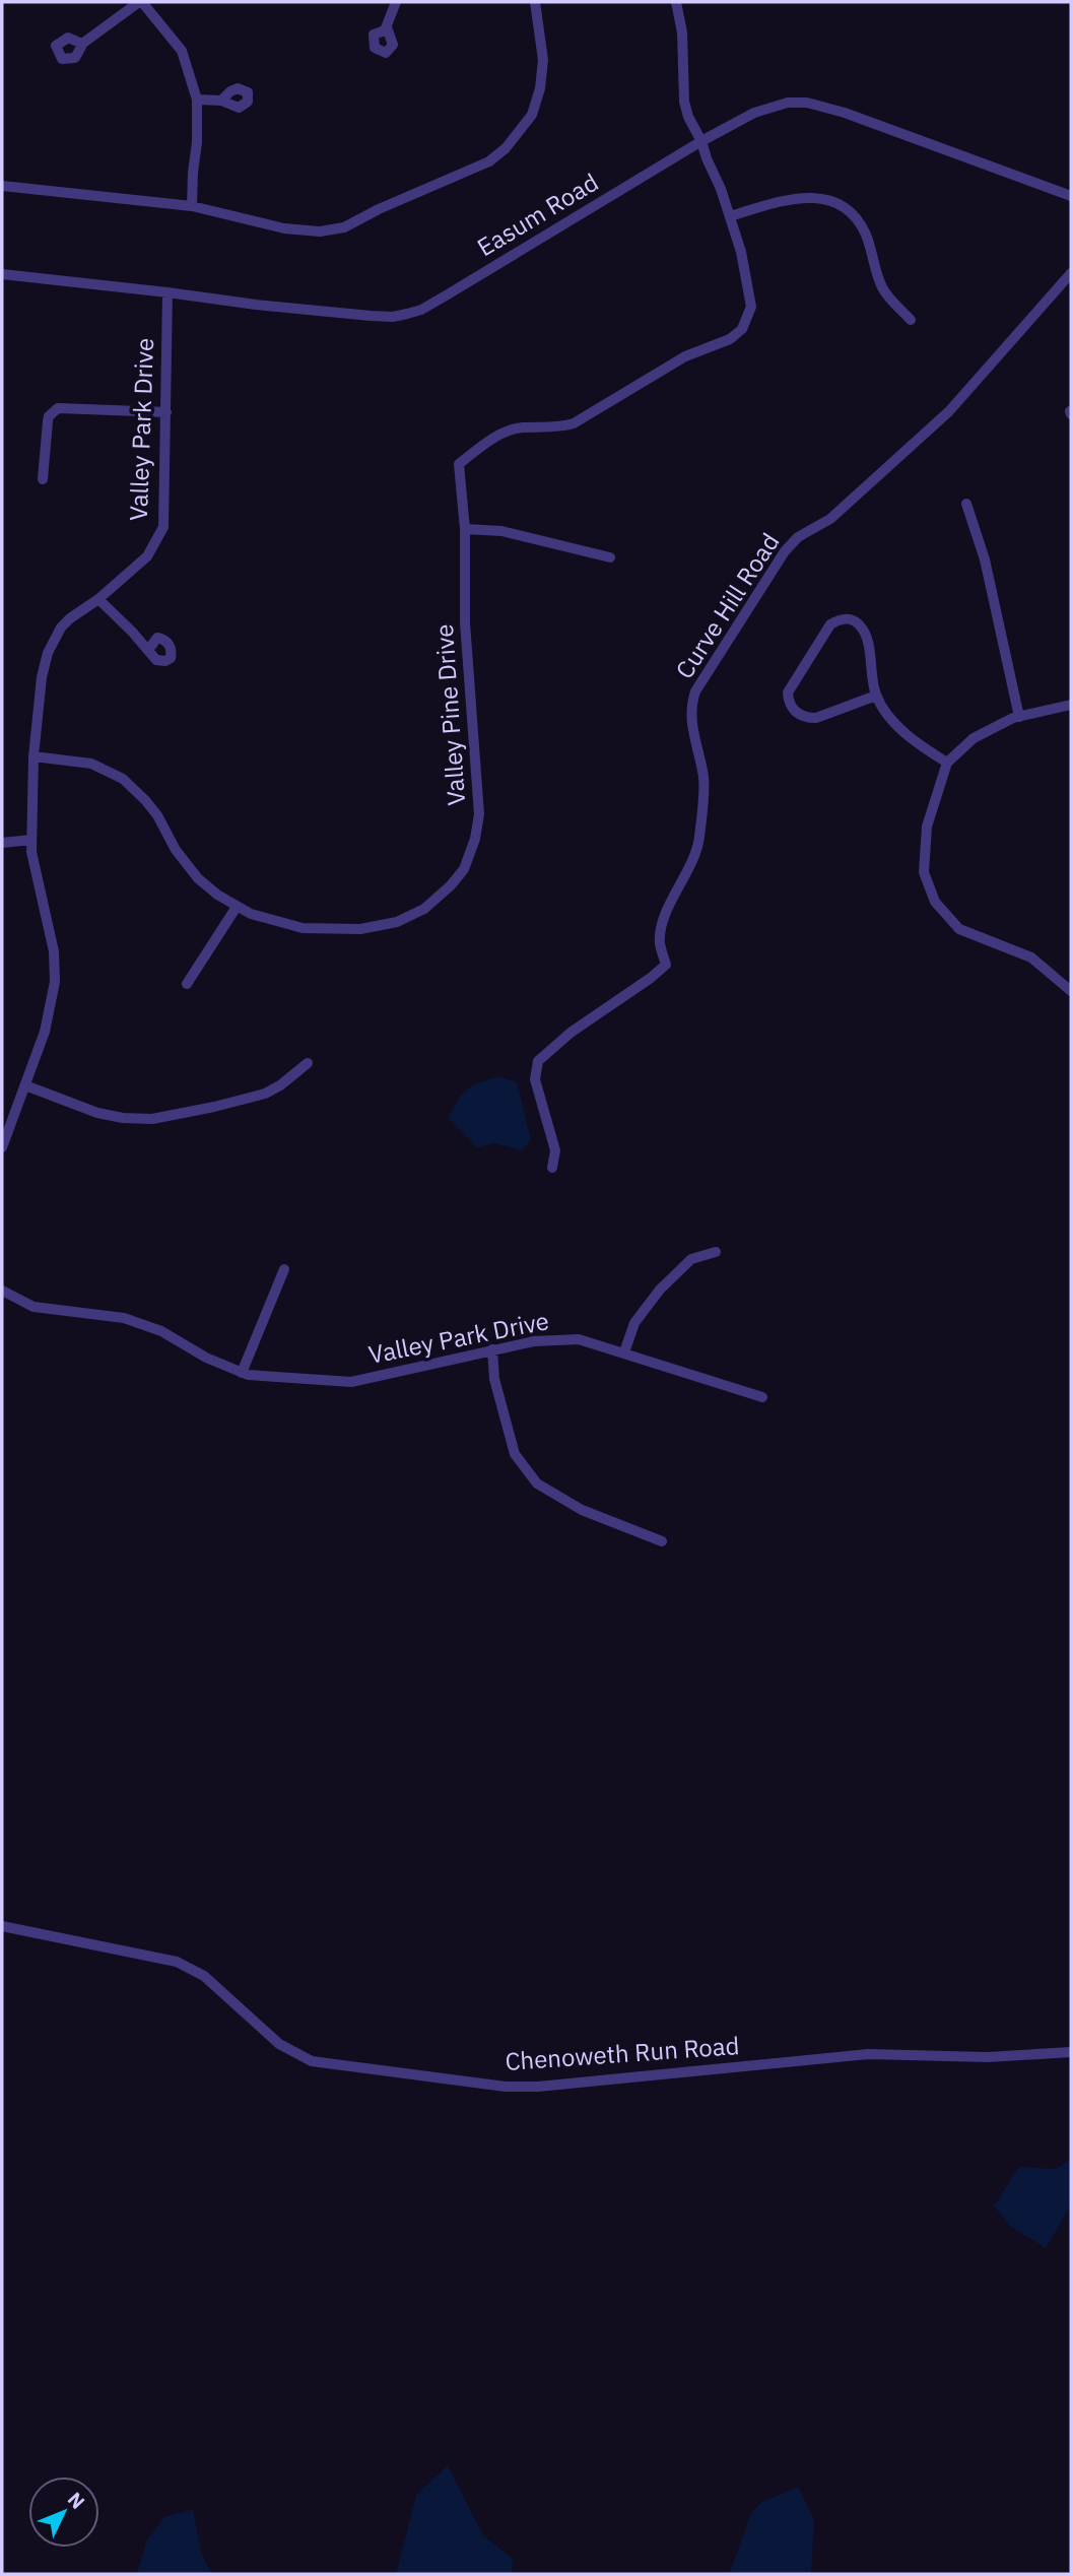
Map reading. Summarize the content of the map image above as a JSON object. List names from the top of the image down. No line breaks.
{"streets":{"street":["Easum Road","Valley Park Drive","Curve Hill Road","Valley Pine Drive","Chenoweth Run Road"]},"crossings":[["Easum Road","Valley Park Drive"],["Valley Park Drive","Valley Pine Drive"]],"north":"top right"}
